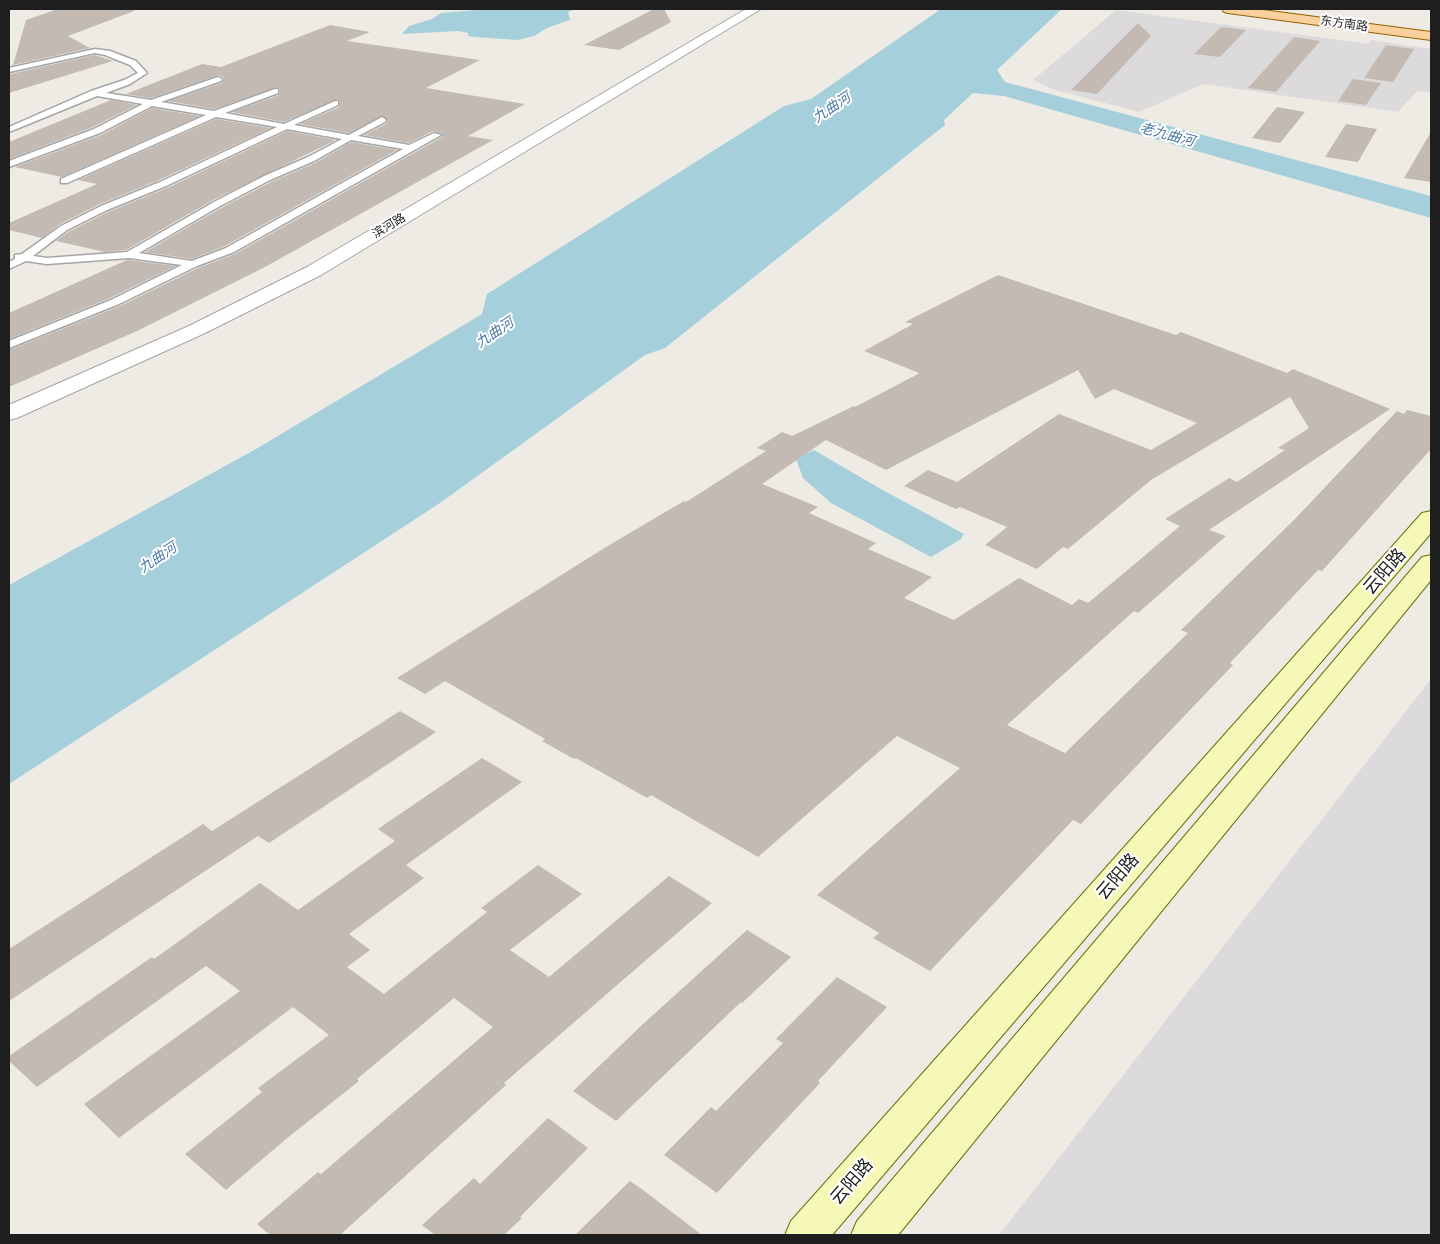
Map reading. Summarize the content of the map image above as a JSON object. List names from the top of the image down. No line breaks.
{"streets":{"main road":["东方南路"],"street":["滨河路","云阳路"]},"water":["九曲河","老九曲河"]}
